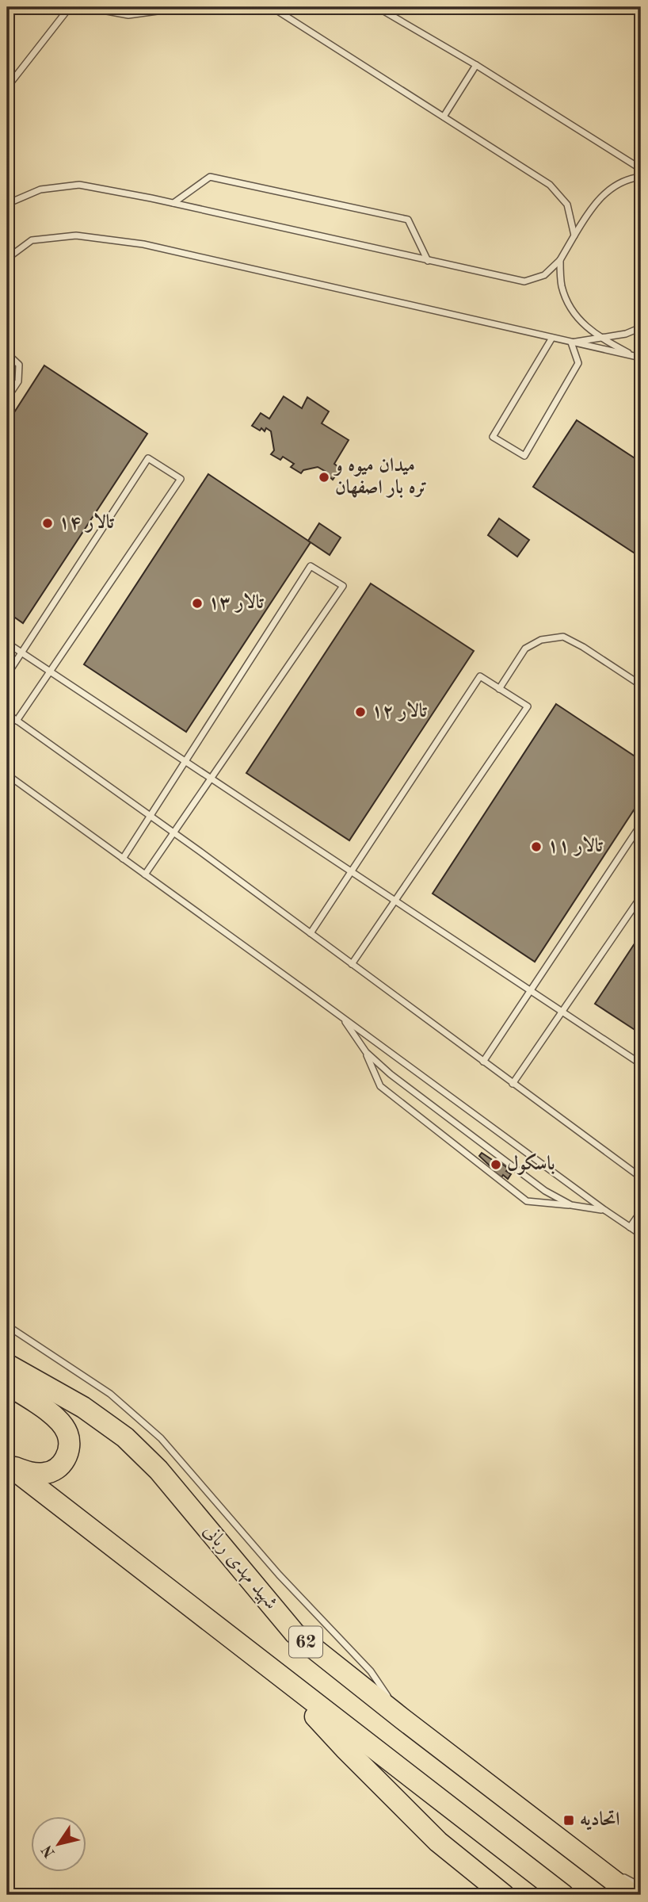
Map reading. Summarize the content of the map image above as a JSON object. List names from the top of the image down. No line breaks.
{"streets":{"highway":["شهید مهدی ربانی","62"]},"places":{"other":["میدان میوه و تره بار اصفهان","تالار ۱۴","تالار ۱۳","تالار ۱۲","تالار ۱۱","باسكول"],"transit":["اتحادیه"]},"north":"bottom left"}
